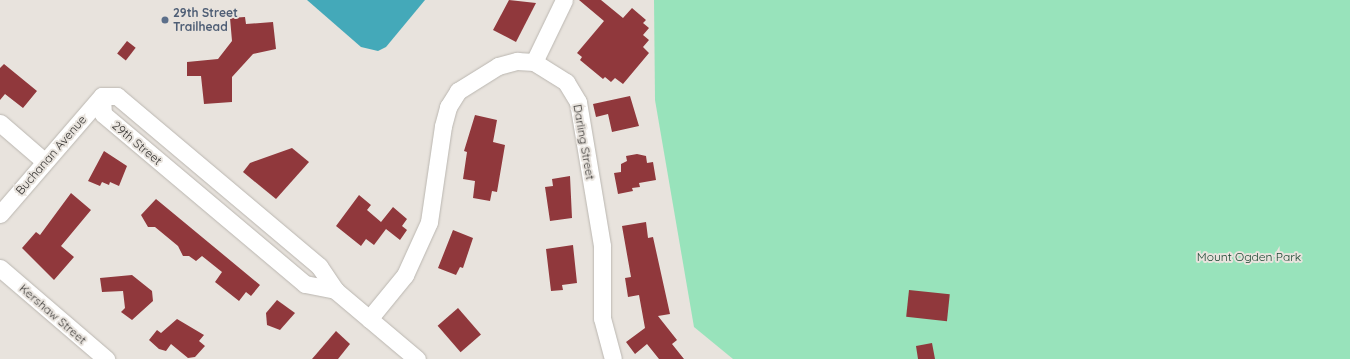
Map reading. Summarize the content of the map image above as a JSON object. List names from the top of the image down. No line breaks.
{"streets":{"street":["Darling Street","29th Street","Buchanan Avenue","Kershaw Street"]},"crossings":[["29th Street","Buchanan Avenue"]],"parks":["Mount Ogden Park"],"places":["29th Street Trailhead"]}
